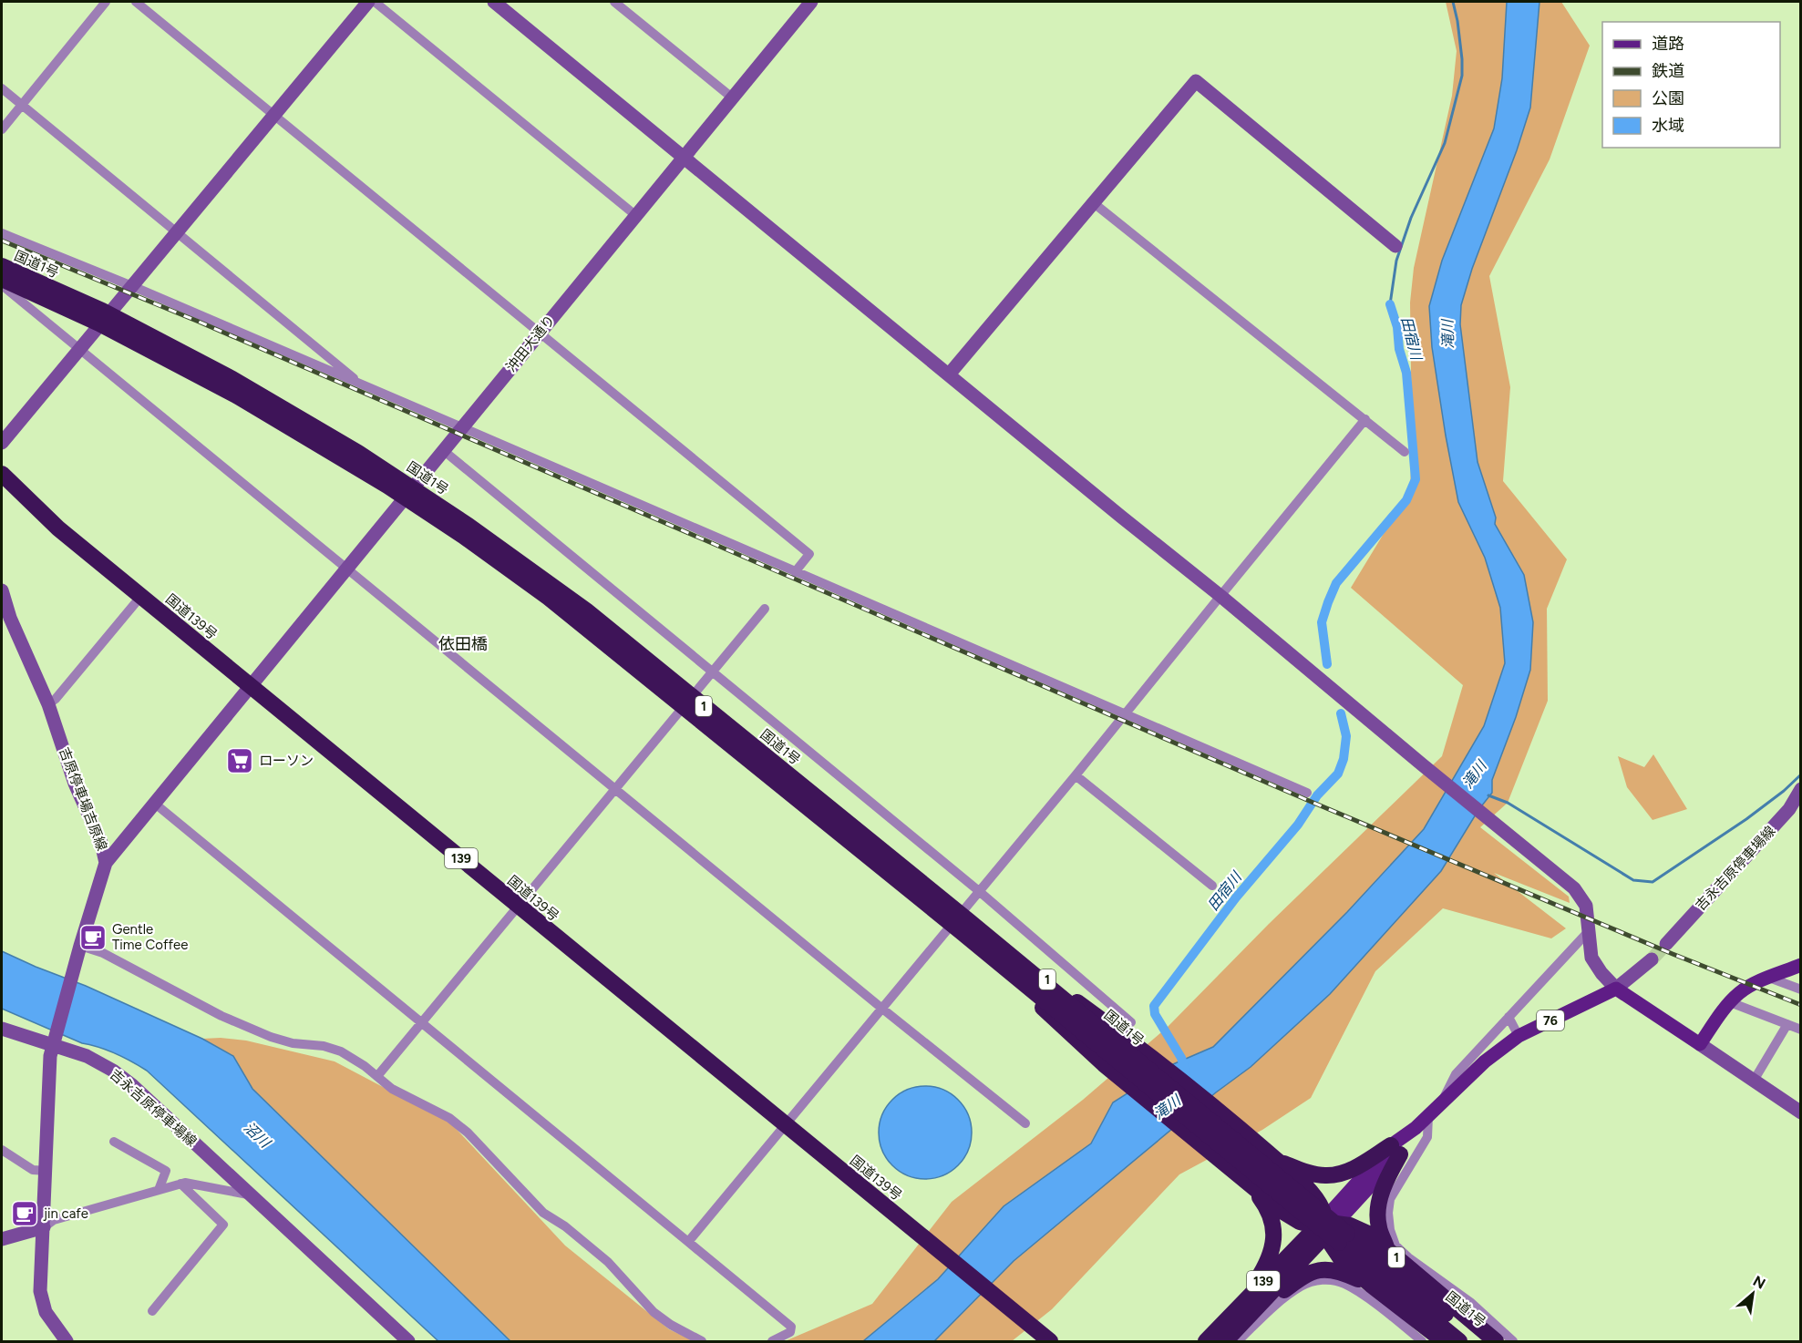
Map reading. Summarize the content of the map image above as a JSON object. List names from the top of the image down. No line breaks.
{"streets":{"highway":["国道1号","国道139号","1","139"],"main road":["76"],"street":["沖田大通り","吉原停車場吉原線","吉永吉原停車場線"]},"crossings":[["国道1号","1"],["沖田大通り","国道139号"],["沖田大通り","吉原停車場吉原線"],["1","139"],["1","76"],["吉原停車場吉原線","吉永吉原停車場線"],["139","76"]],"districts":["依田橋"],"water":["滝川","田宿川","沼川"],"places":{"supermarket":["ローソン"],"cafe":["Gentle Time Coffee","jin cafe"]},"legend":["道路","鉄道","公園","水域"],"north":"top right"}
